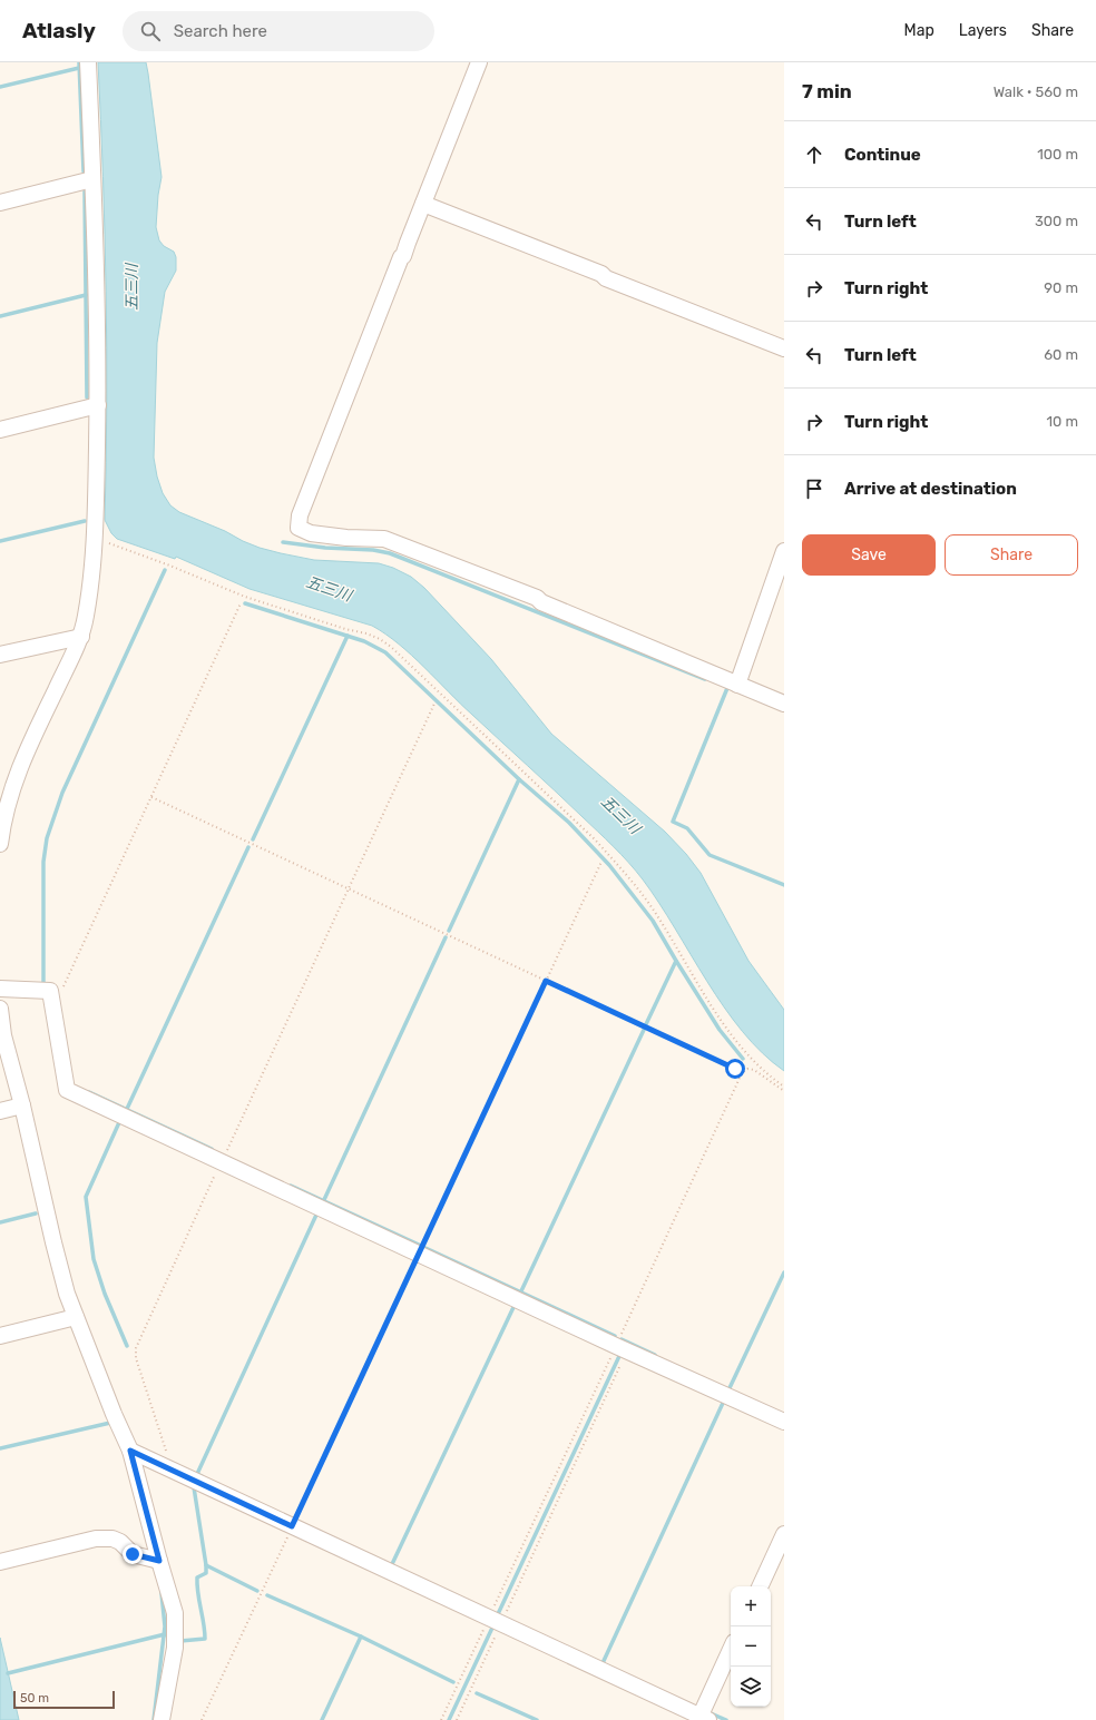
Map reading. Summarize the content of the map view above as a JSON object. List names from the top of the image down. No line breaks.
{"water":["五三川"],"scale_bar":"50 m","page":{"header":"Atlasly","search":"Search here","nav":["Map","Layers","Share"],"heading":["7 min","Walk · 560 m"],"list":[["Continue","100 m"],["Turn left","300 m"],["Turn right","90 m"],["Turn left","60 m"],["Turn right","10 m"],"Arrive at destination"],"buttons":["Save","Share"],"map_buttons":["+","−"],"scale":"50 m"}}
